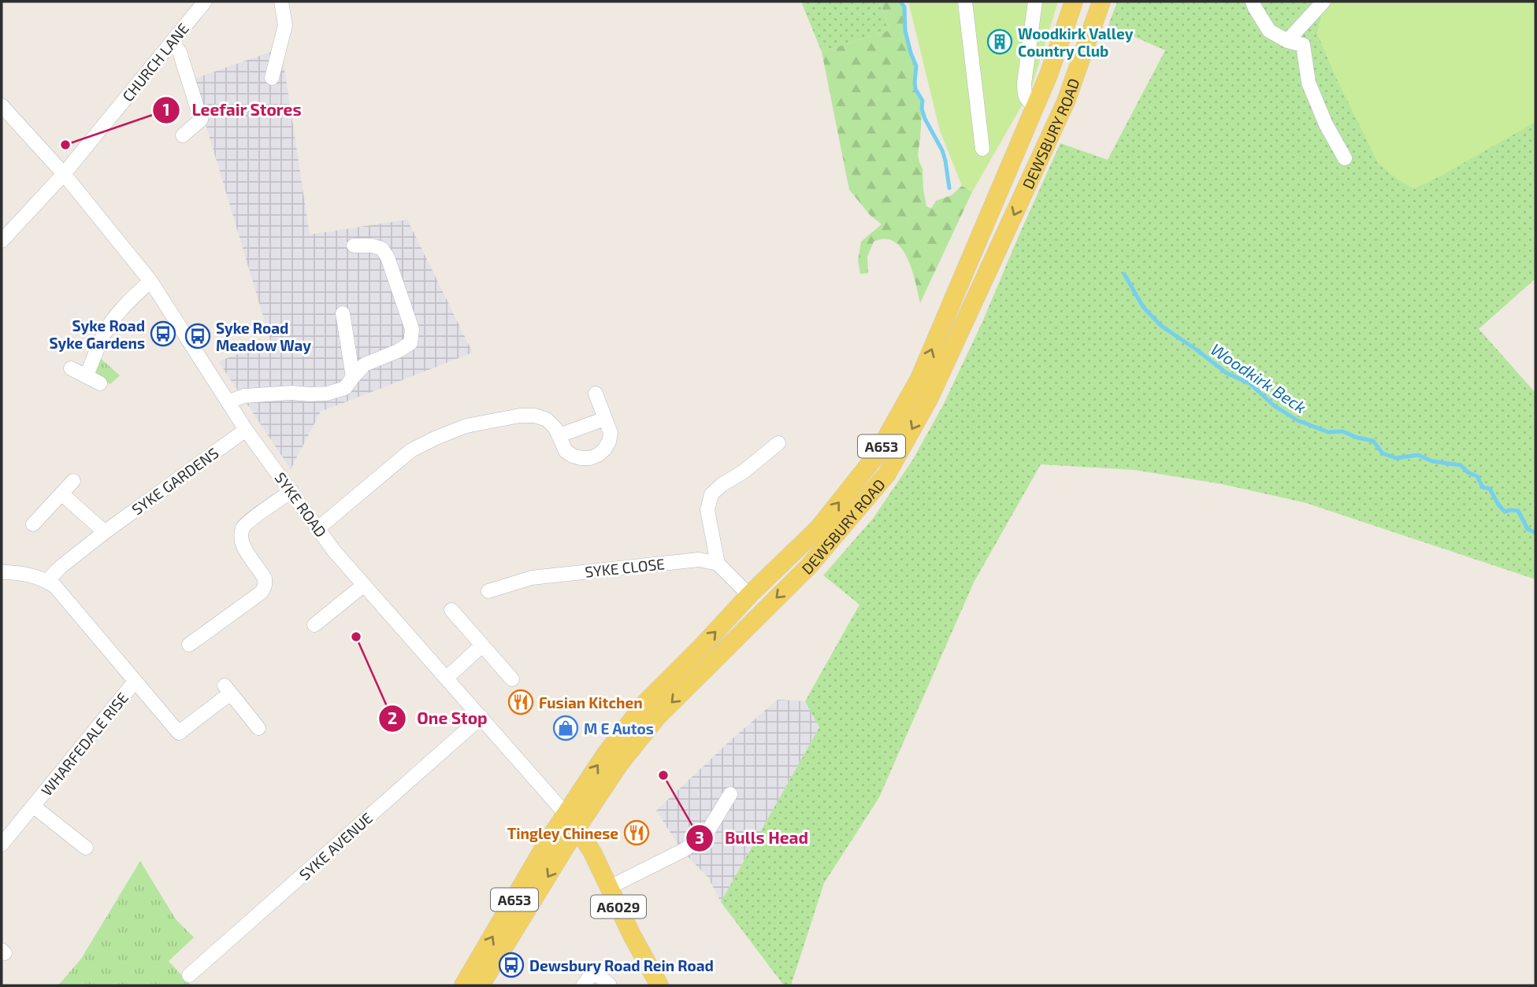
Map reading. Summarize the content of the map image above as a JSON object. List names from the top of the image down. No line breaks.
{"streets":{"main road":["DEWSBURY ROAD","A653","A6029"],"street":["CHURCH LANE","SYKE GARDENS","SYKE ROAD","SYKE CLOSE","WHARFEDALE RISE","SYKE AVENUE"]},"crossings":[["CHURCH LANE","SYKE ROAD"],["DEWSBURY ROAD","SYKE ROAD"],["DEWSBURY ROAD","A6029"],["SYKE GARDENS","SYKE ROAD"],["SYKE GARDENS","WHARFEDALE RISE"],["SYKE ROAD","SYKE AVENUE"]],"water":["Woodkirk Beck"],"places":{"building":["Woodkirk Valley Country Club"],"other":["Leefair Stores","One Stop","Bulls Head"],"bus stop":["Syke Road Syke Gardens","Syke Road Meadow Way","Dewsbury Road Rein Road"],"restaurant":["Fusian Kitchen","Tingley Chinese"],"shop":["M E Autos"]}}
